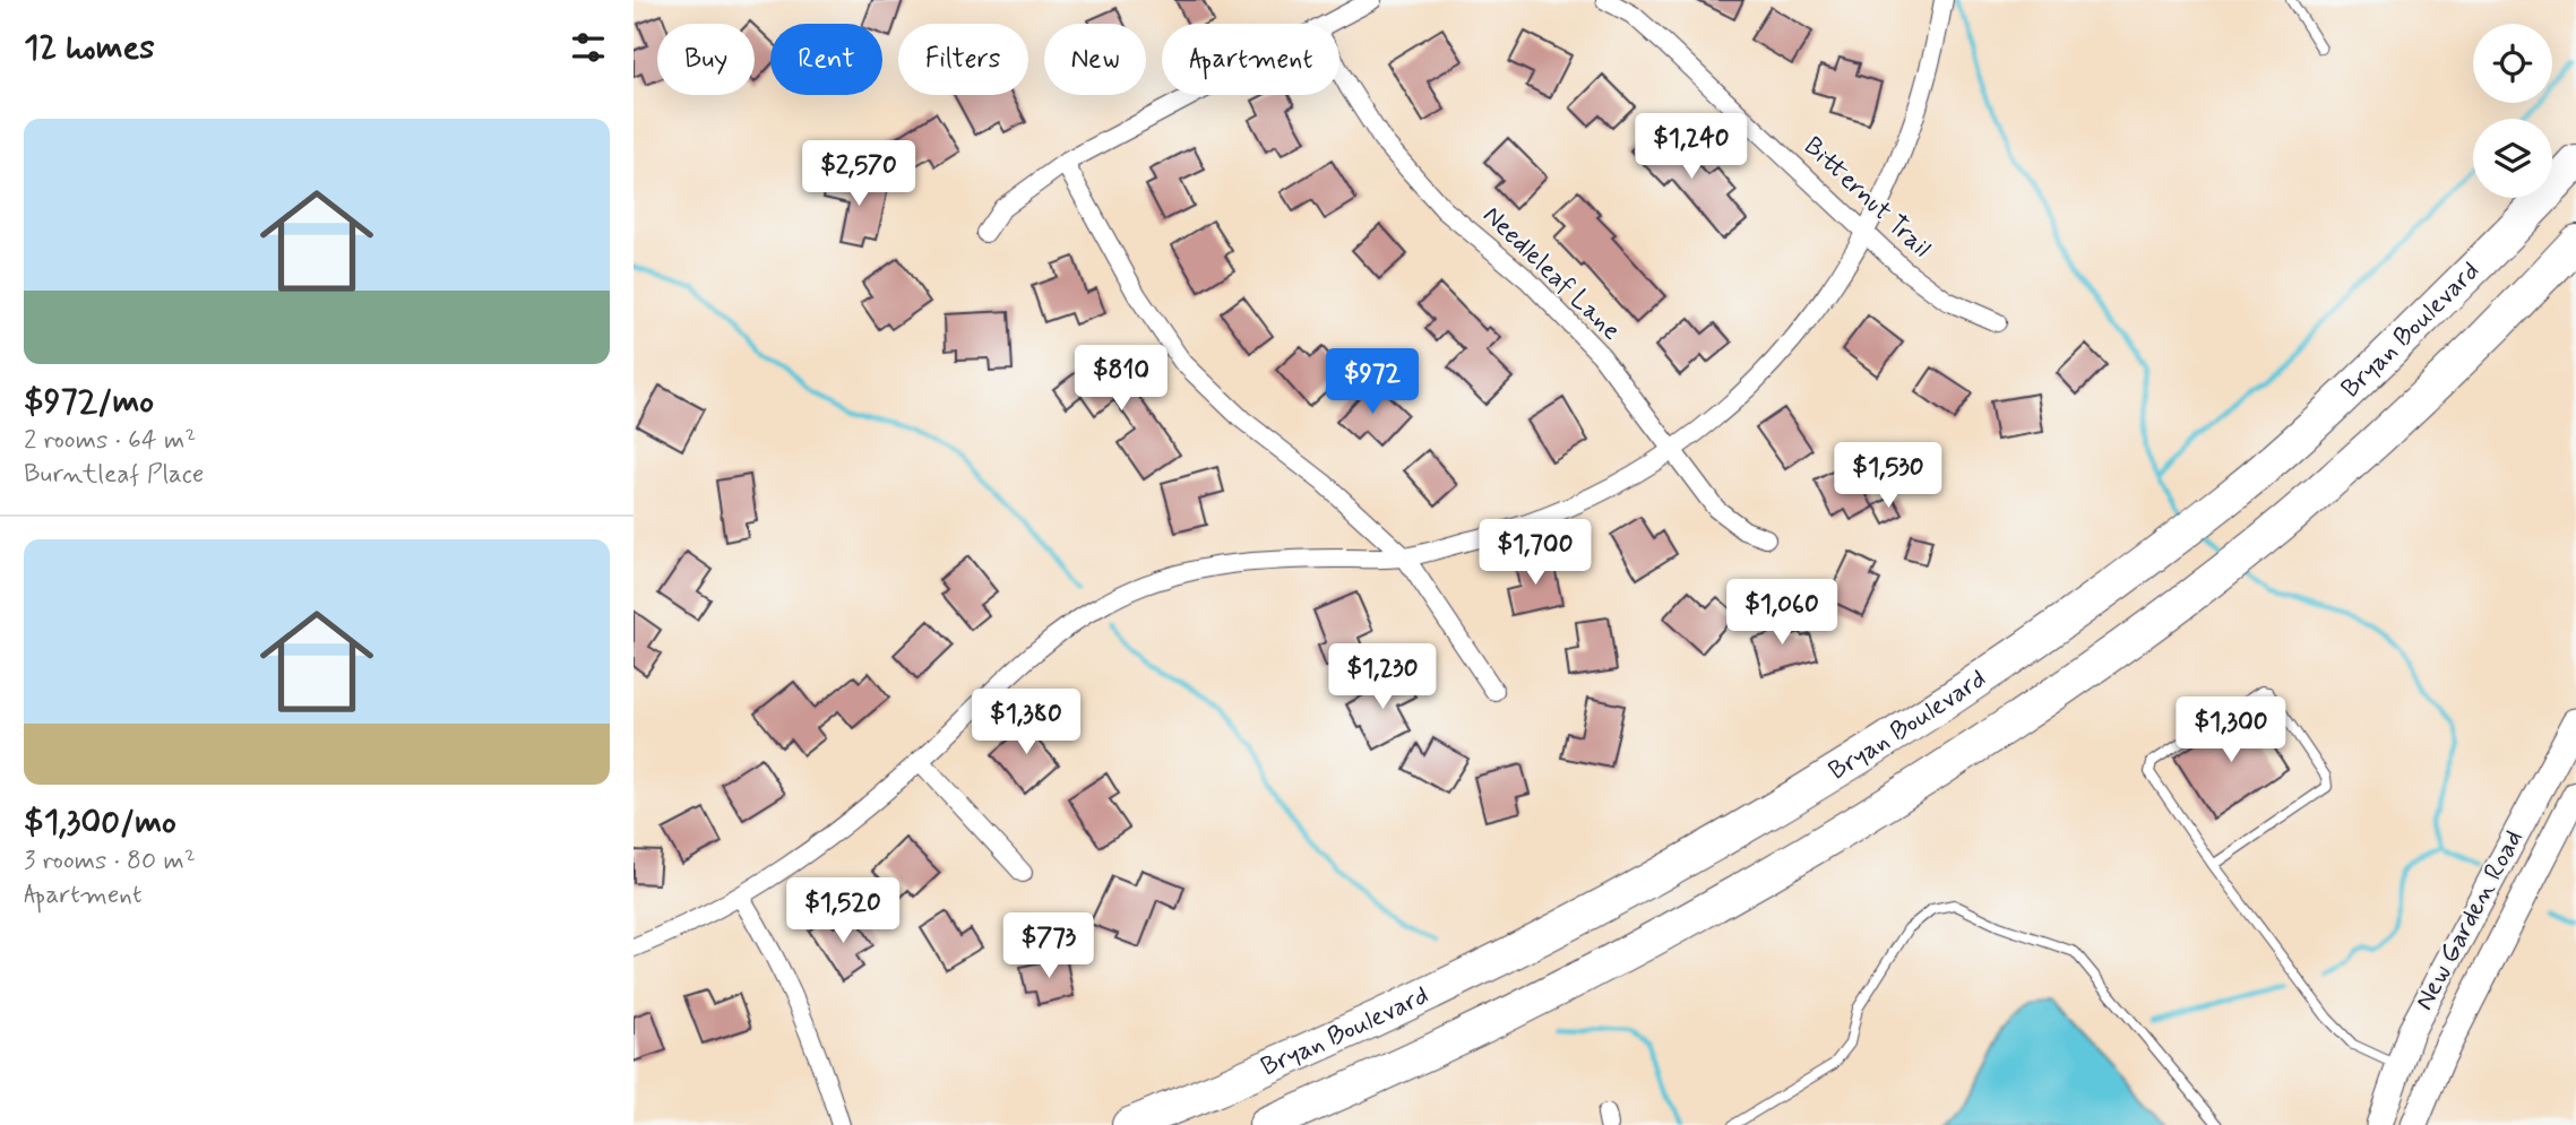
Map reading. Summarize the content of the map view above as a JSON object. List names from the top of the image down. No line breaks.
{"streets":{"highway":["Bryan Boulevard"],"main road":["New Garden Road"],"street":["Bitternut Trail","Needleleaf Lane"]},"page":{"heading":"12 homes","chip":["Buy","Rent","Filters","New","Apartment"],"list":[{"name":"$972/mo","note":"2 rooms · 64 m² · Burntleaf Place"},{"name":"$1,300/mo","note":"3 rooms · 80 m² · Apartment"}],"price":["$1,240","$2,570","$810","$972","$1,530","$1,700","$1,060","$1,230","$1,380","$1,300","$1,520","$773"]}}
